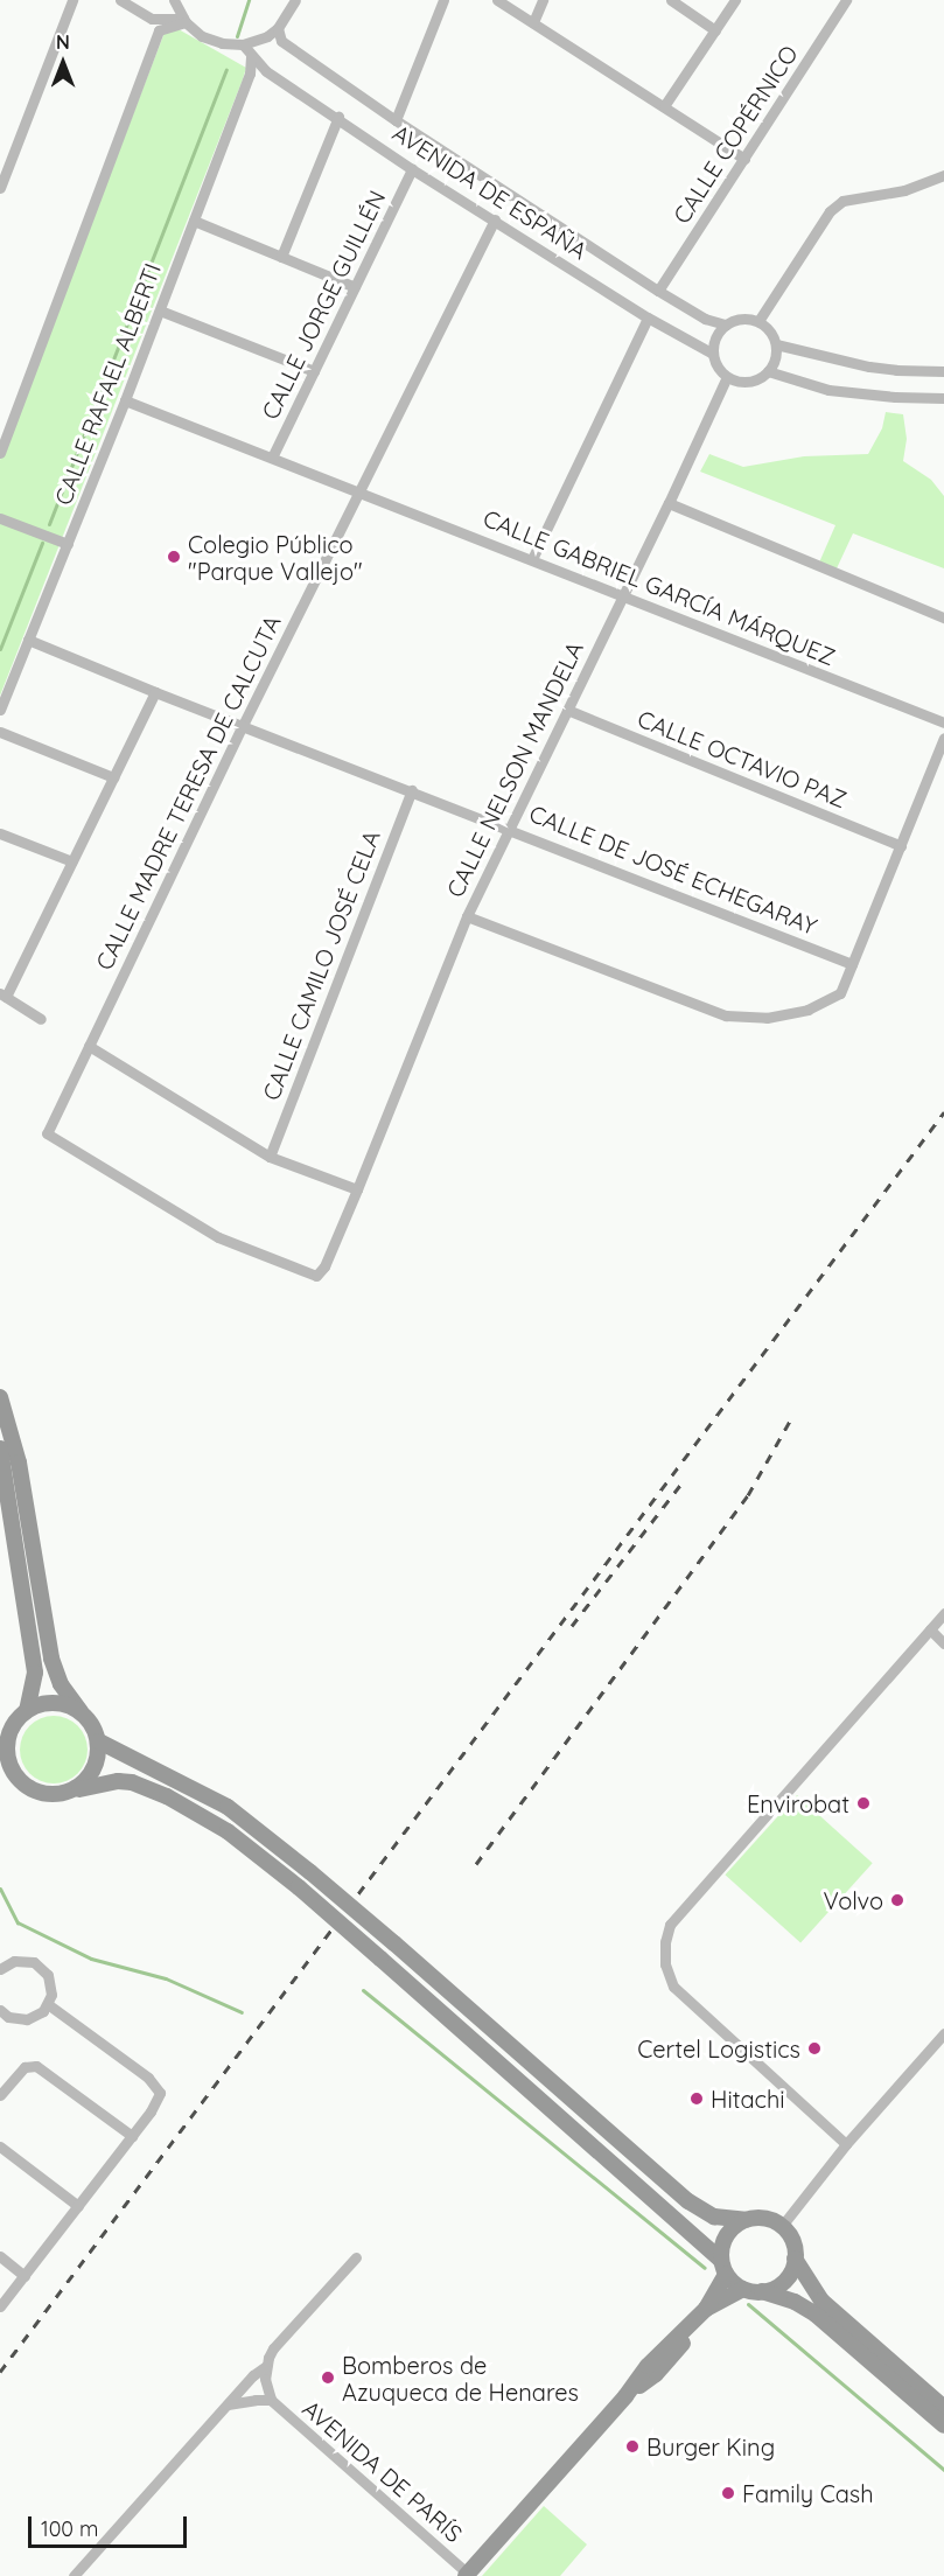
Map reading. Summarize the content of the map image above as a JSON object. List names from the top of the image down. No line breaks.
{"streets":{"street":["CALLE COPÉRNICO","AVENIDA DE ESPAÑA","CALLE JORGE GUILLÉN","CALLE RAFAEL ALBERTI","CALLE GABRIEL GARCÍA MÁRQUEZ","CALLE OCTAVIO PAZ","CALLE NELSON MANDELA","CALLE MADRE TERESA DE CALCUTA","CALLE DE JOSÉ ECHEGARAY","CALLE CAMILO JOSÉ CELA","AVENIDA DE PARÍS"]},"crossings":[["CALLE COPÉRNICO","AVENIDA DE ESPAÑA"],["AVENIDA DE ESPAÑA","CALLE JORGE GUILLÉN"],["AVENIDA DE ESPAÑA","CALLE RAFAEL ALBERTI"],["AVENIDA DE ESPAÑA","CALLE NELSON MANDELA"],["AVENIDA DE ESPAÑA","CALLE MADRE TERESA DE CALCUTA"],["CALLE JORGE GUILLÉN","CALLE GABRIEL GARCÍA MÁRQUEZ"],["CALLE RAFAEL ALBERTI","CALLE GABRIEL GARCÍA MÁRQUEZ"],["CALLE RAFAEL ALBERTI","CALLE DE JOSÉ ECHEGARAY"],["CALLE GABRIEL GARCÍA MÁRQUEZ","CALLE NELSON MANDELA"],["CALLE GABRIEL GARCÍA MÁRQUEZ","CALLE MADRE TERESA DE CALCUTA"],["CALLE OCTAVIO PAZ","CALLE NELSON MANDELA"],["CALLE NELSON MANDELA","CALLE MADRE TERESA DE CALCUTA"],["CALLE NELSON MANDELA","CALLE DE JOSÉ ECHEGARAY"],["CALLE MADRE TERESA DE CALCUTA","CALLE DE JOSÉ ECHEGARAY"],["CALLE DE JOSÉ ECHEGARAY","CALLE CAMILO JOSÉ CELA"]],"places":["Colegio Público \"Parque Vallejo\"","Envirobat","Volvo","Certel Logistics","Hitachi","Bomberos de Azuqueca de Henares","Burger King","Family Cash"],"scale_bar":"100 m","north":"top"}
